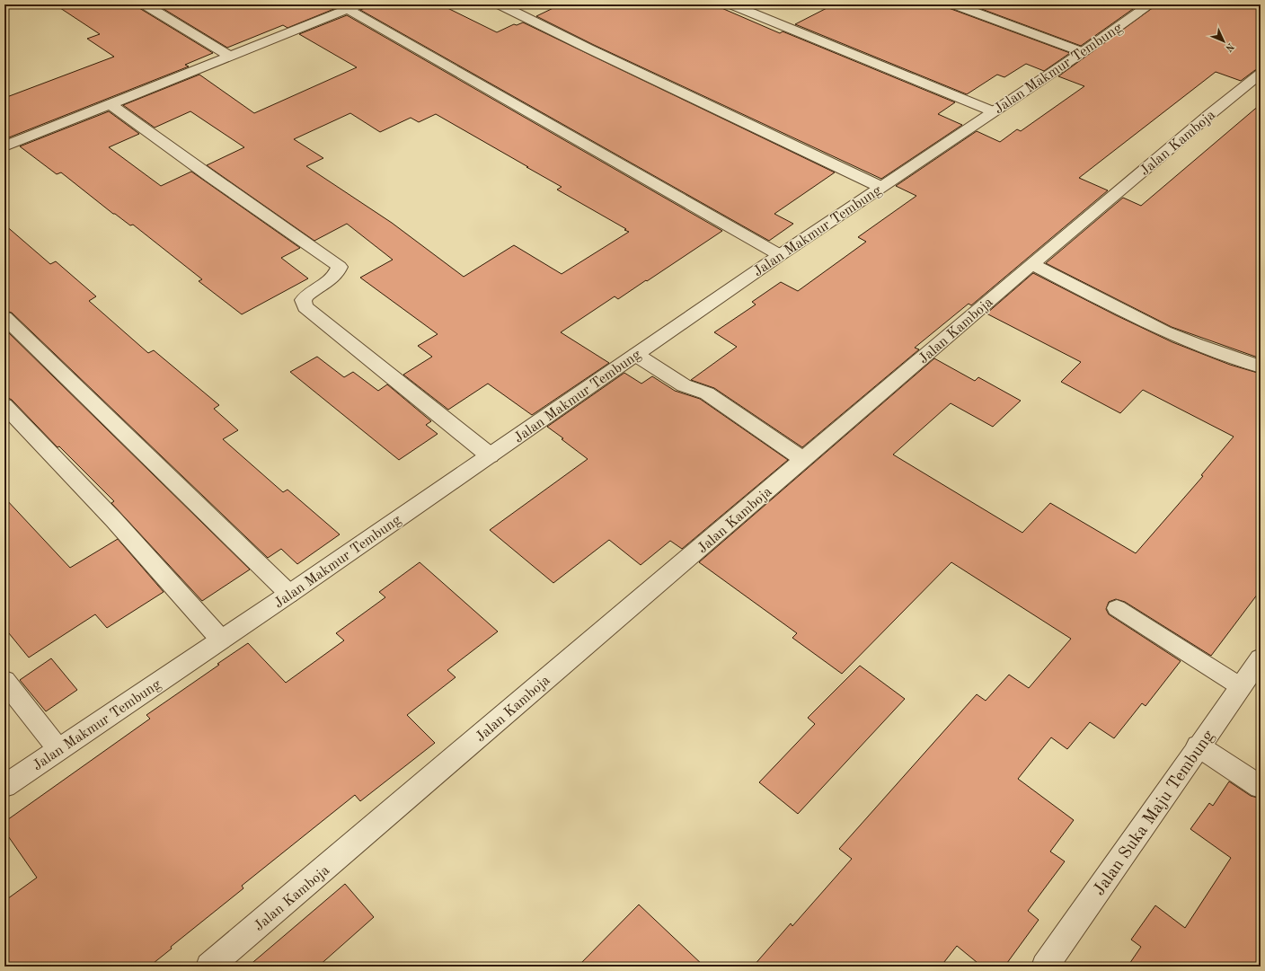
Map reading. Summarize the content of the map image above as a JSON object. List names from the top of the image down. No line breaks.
{"streets":{"street":["Jalan Makmur Tembung","Jalan Kamboja","Jalan Suka Maju Tembung"]},"north":"bottom right"}
